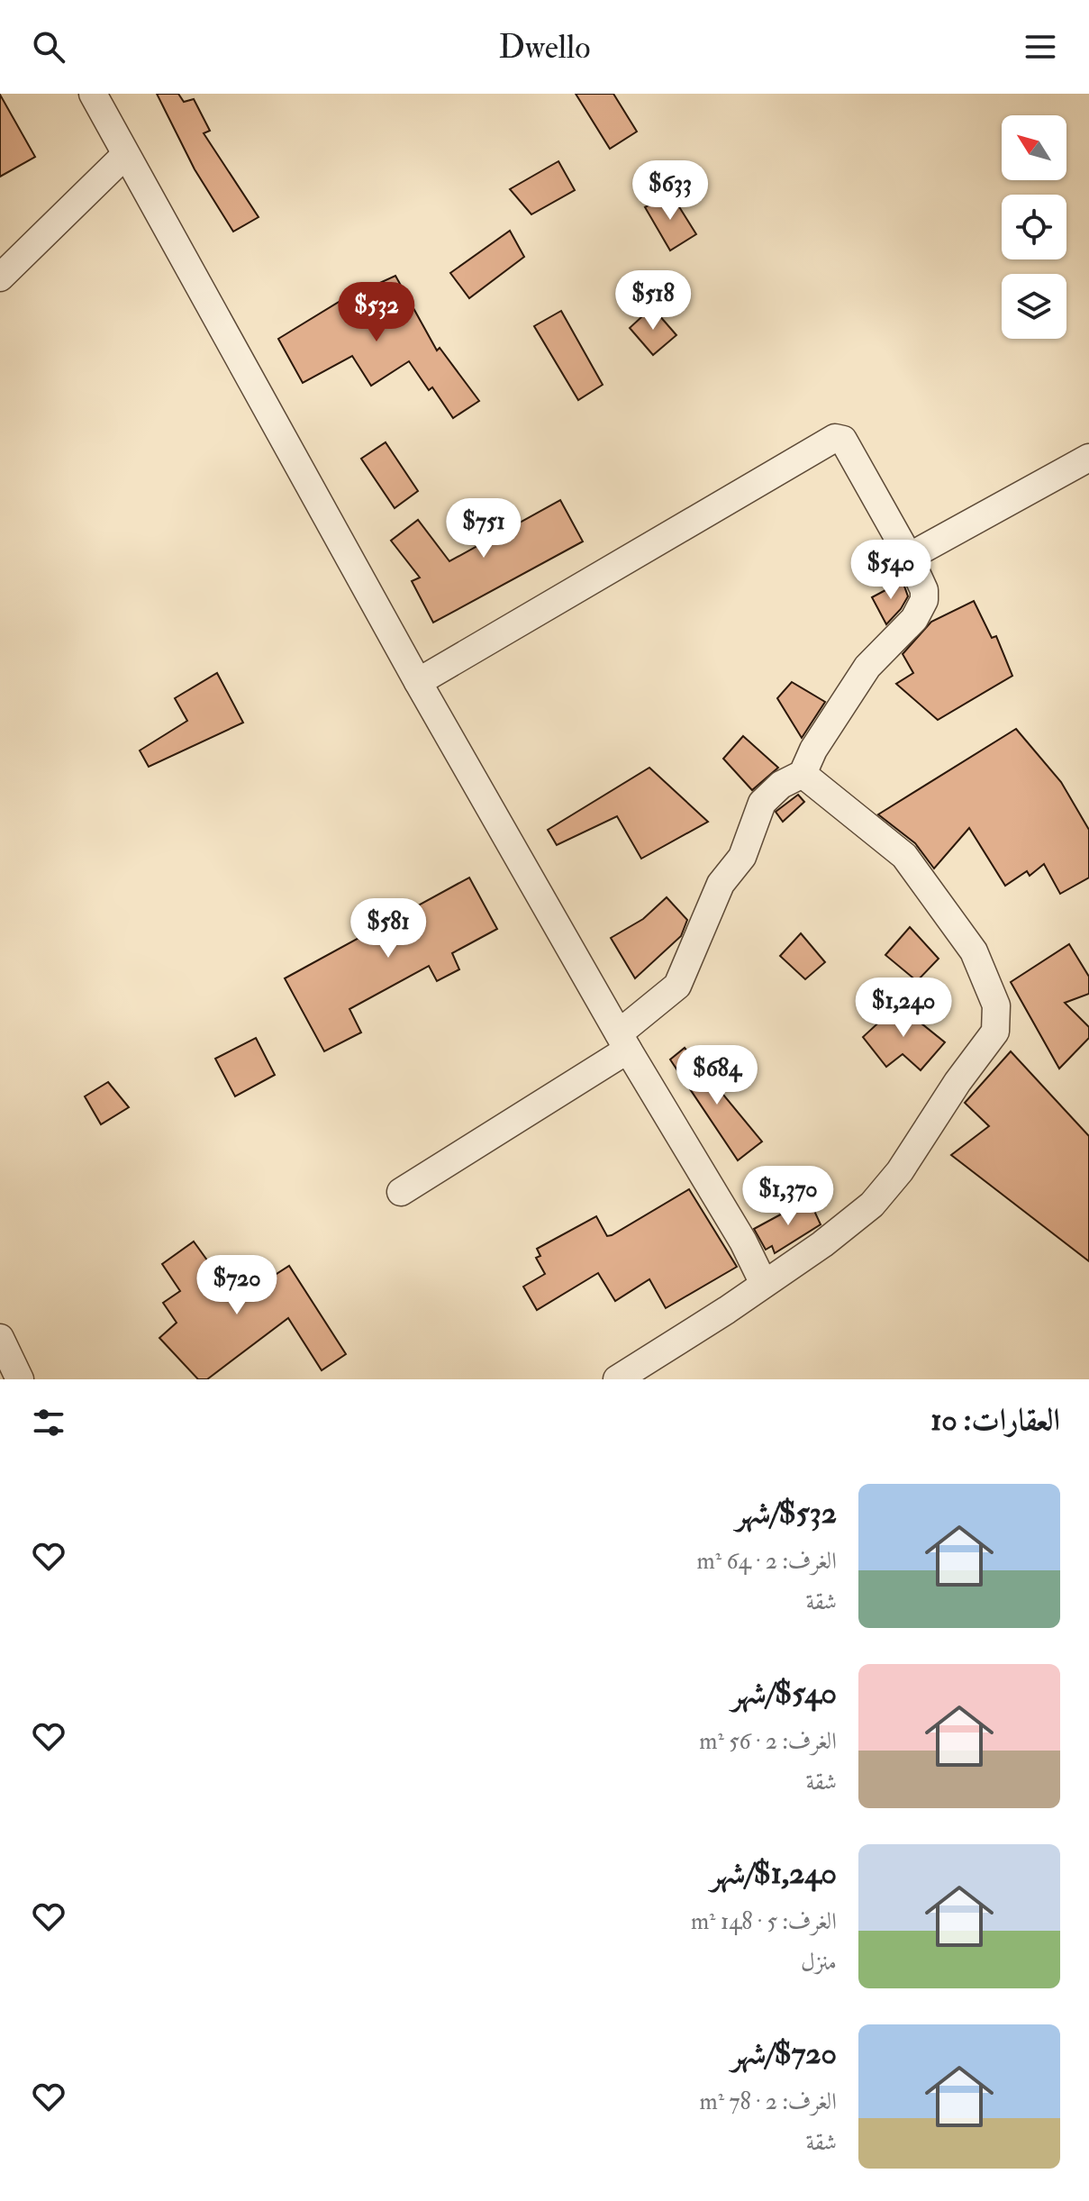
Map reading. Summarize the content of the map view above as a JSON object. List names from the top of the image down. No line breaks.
{"north":"top left","page":{"header":"Dwello","price":["$633","$518","$532","$751","$540","$581","$1,240","$684","$1,370","$720"],"heading":"العقارات: 10","list":[{"name":"$532/شهر","note":"الغرف: 2 · 64 m² · شقة"},{"name":"$540/شهر","note":"الغرف: 2 · 56 m² · شقة"},{"name":"$1,240/شهر","note":"الغرف: 5 · 148 m² · منزل"},{"name":"$720/شهر","note":"الغرف: 2 · 78 m² · شقة"}]}}
